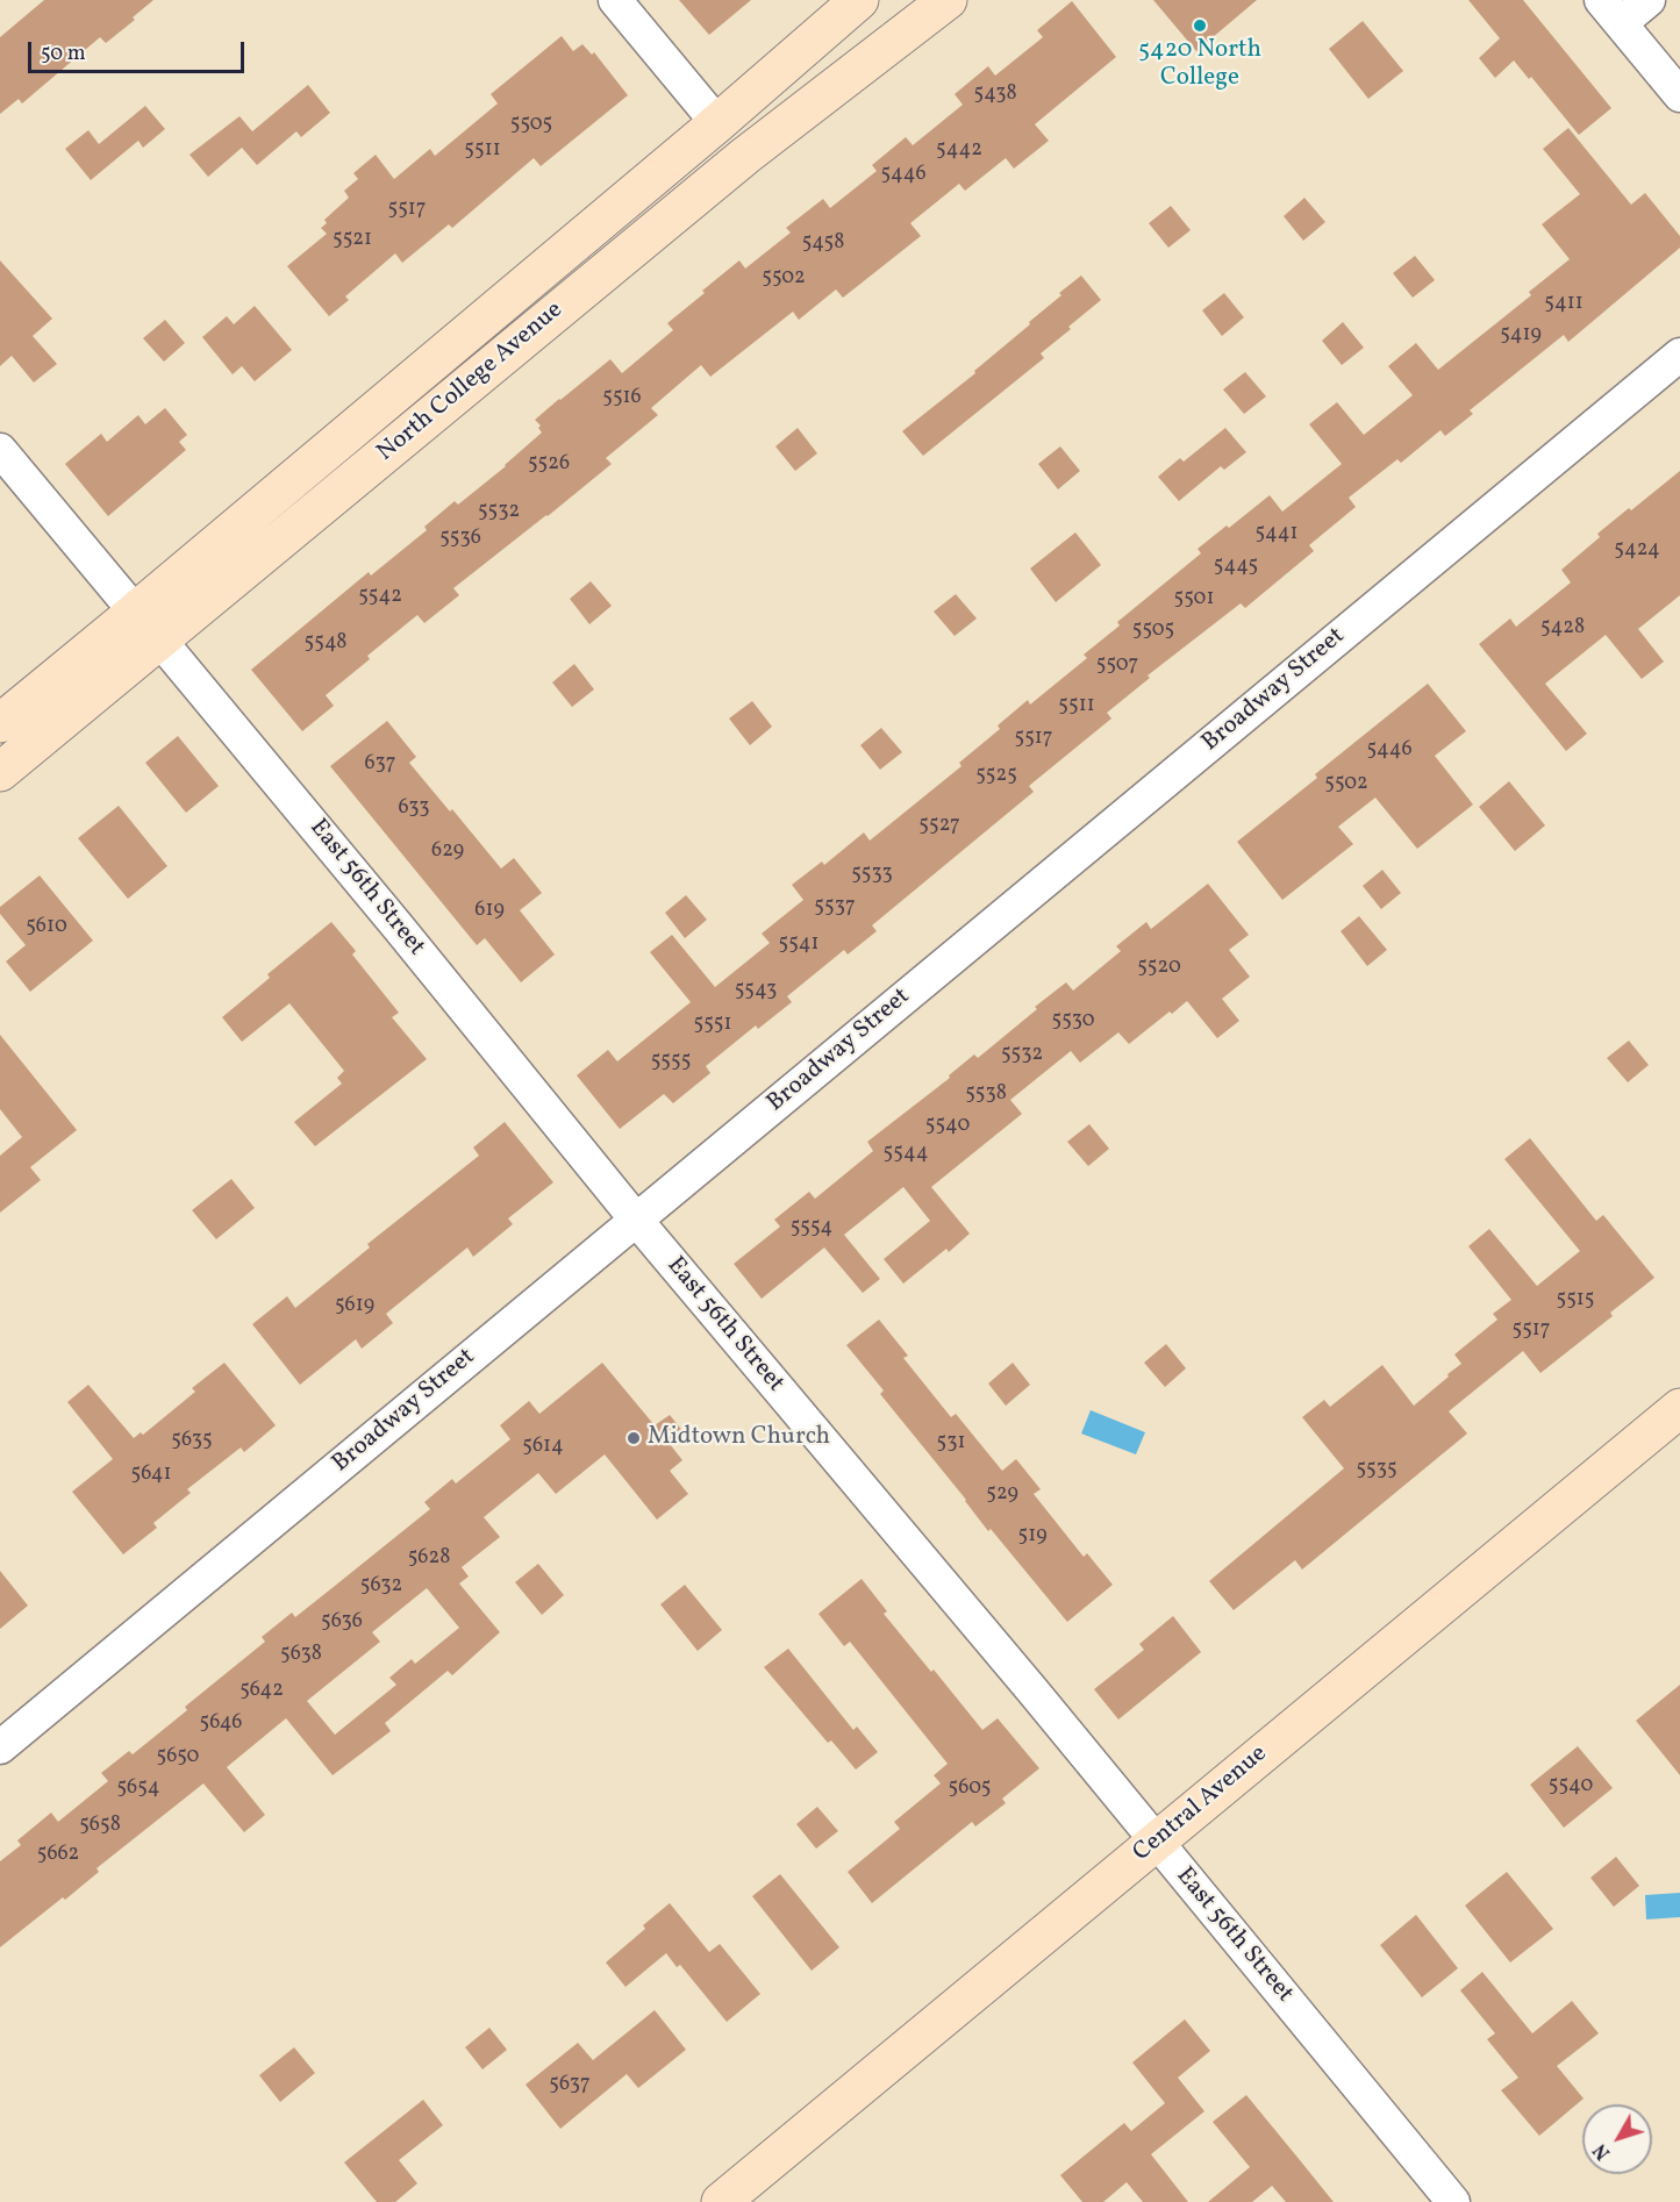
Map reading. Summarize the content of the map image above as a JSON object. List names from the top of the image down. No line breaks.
{"streets":{"main road":["North College Avenue","Central Avenue"],"street":["Broadway Street","East 56th Street"]},"crossings":[["North College Avenue","East 56th Street"],["Broadway Street","East 56th Street"],["East 56th Street","Central Avenue"]],"places":["5420 North College","Midtown Church"],"house_numbers":["5438","5505","5511","5442","5446","5517","5521","5458","5502","5411","5419","5516","5526","5532","5441","5536","5424","5445","5542","5501","5428","5505","5548","5507","5511","5517","5446","637","5525","5502","633","5527","629","5533","5537","619","5610","5541","5520","5543","5530","5551","5532","5555","5538","5540","5544","5554","5515","5619","5517","5635","531","5614","5535","5641","529","519","5628","5632","5636","5638","5642","5646","5650","5540","5654","5605","5658","5662","5637"],"scale_bar":"50 m","north":"bottom left"}
